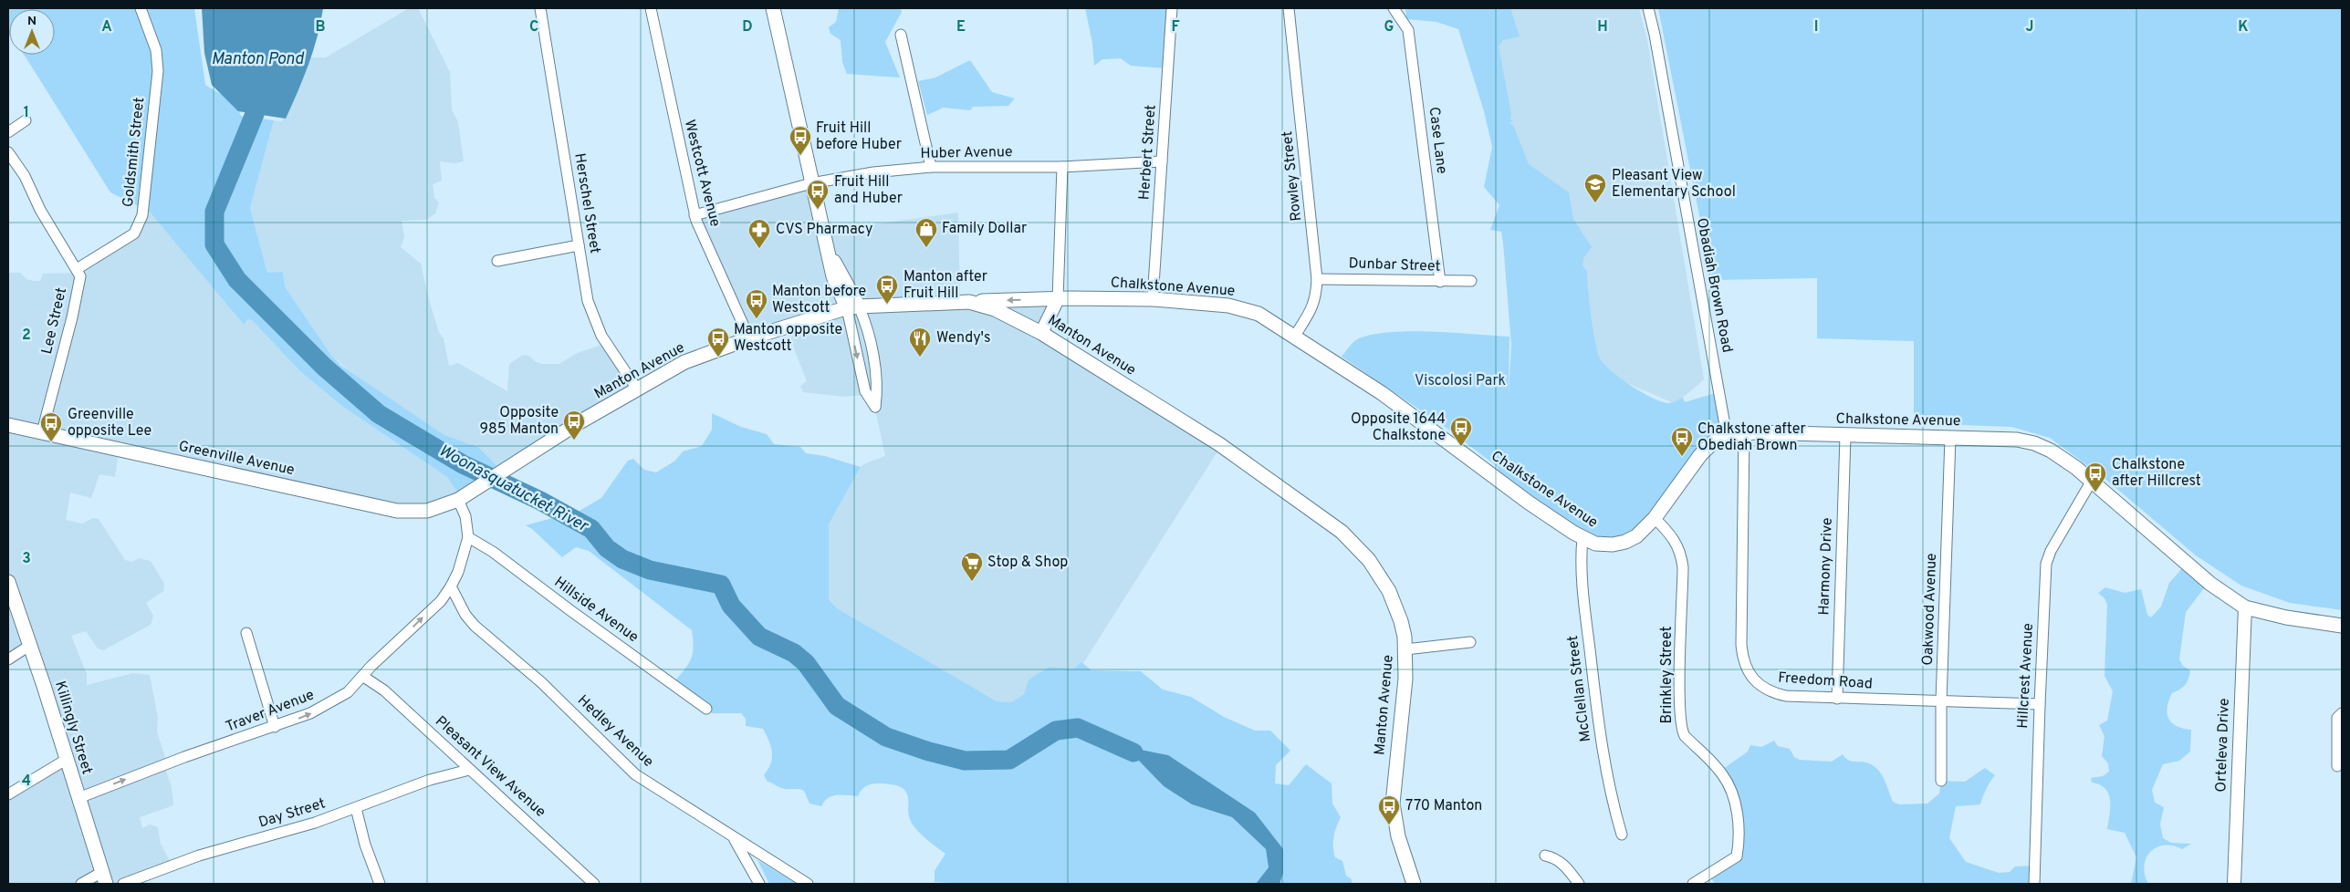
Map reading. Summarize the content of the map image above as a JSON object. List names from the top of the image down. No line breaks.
{"streets":{"main road":["Chalkstone Avenue","Manton Avenue","Greenville Avenue","Killingly Street"],"street":["Case Lane","Goldsmith Street","Herbert Street","Huber Avenue","Westcott Avenue","Rowley Street","Herschel Street","Dunbar Street","Obadiah Brown Road","Lee Street","Harmony Drive","Oakwood Avenue","Hillside Avenue","Brinkley Street","Hillcrest Avenue","Freedom Road","McClellan Street","Traver Avenue","Hedley Avenue","Orteleva Drive","Pleasant View Avenue","Day Street"]},"crossings":[["Case Lane","Dunbar Street"],["Goldsmith Street","Lee Street"],["Herbert Street","Huber Avenue"],["Herbert Street","Chalkstone Avenue"],["Huber Avenue","Westcott Avenue"],["Westcott Avenue","Manton Avenue"],["Rowley Street","Dunbar Street"],["Rowley Street","Chalkstone Avenue"],["Herschel Street","Manton Avenue"],["Obadiah Brown Road","Chalkstone Avenue"],["Chalkstone Avenue","Manton Avenue"],["Chalkstone Avenue","Harmony Drive"],["Chalkstone Avenue","Oakwood Avenue"],["Chalkstone Avenue","Brinkley Street"],["Chalkstone Avenue","Hillcrest Avenue"],["Chalkstone Avenue","Freedom Road"],["Chalkstone Avenue","McClellan Street"],["Chalkstone Avenue","Orteleva Drive"],["Lee Street","Greenville Avenue"],["Manton Avenue","Greenville Avenue"],["Manton Avenue","Traver Avenue"],["Greenville Avenue","Traver Avenue"],["Harmony Drive","Freedom Road"],["Oakwood Avenue","Freedom Road"],["Hillside Avenue","Traver Avenue"],["Hillcrest Avenue","Freedom Road"],["Traver Avenue","Killingly Street"],["Traver Avenue","Hedley Avenue"],["Traver Avenue","Pleasant View Avenue"],["Pleasant View Avenue","Day Street"]],"one_way":["Traver Avenue"],"water":["Manton Pond","Woonasquatucket River"],"parks":["Viscolosi Park"],"places":{"bus stop":["Fruit Hill before Huber","Fruit Hill and Huber","Manton after Fruit Hill","Manton before Westcott","Manton opposite Westcott","Opposite 985 Manton","Greenville opposite Lee","Opposite 1644 Chalkstone","Chalkstone after Obediah Brown","Chalkstone after Hillcrest","770 Manton"],"school or university":["Pleasant View Elementary School"],"shop":["Family Dollar"],"pharmacy":["CVS Pharmacy"],"restaurant":["Wendy's"],"supermarket":["Stop & Shop"]},"north":"top","grid":{"columns":["A","B","C","D","E","F","G","H","I","J","K"],"rows":["1","2","3","4"]}}
